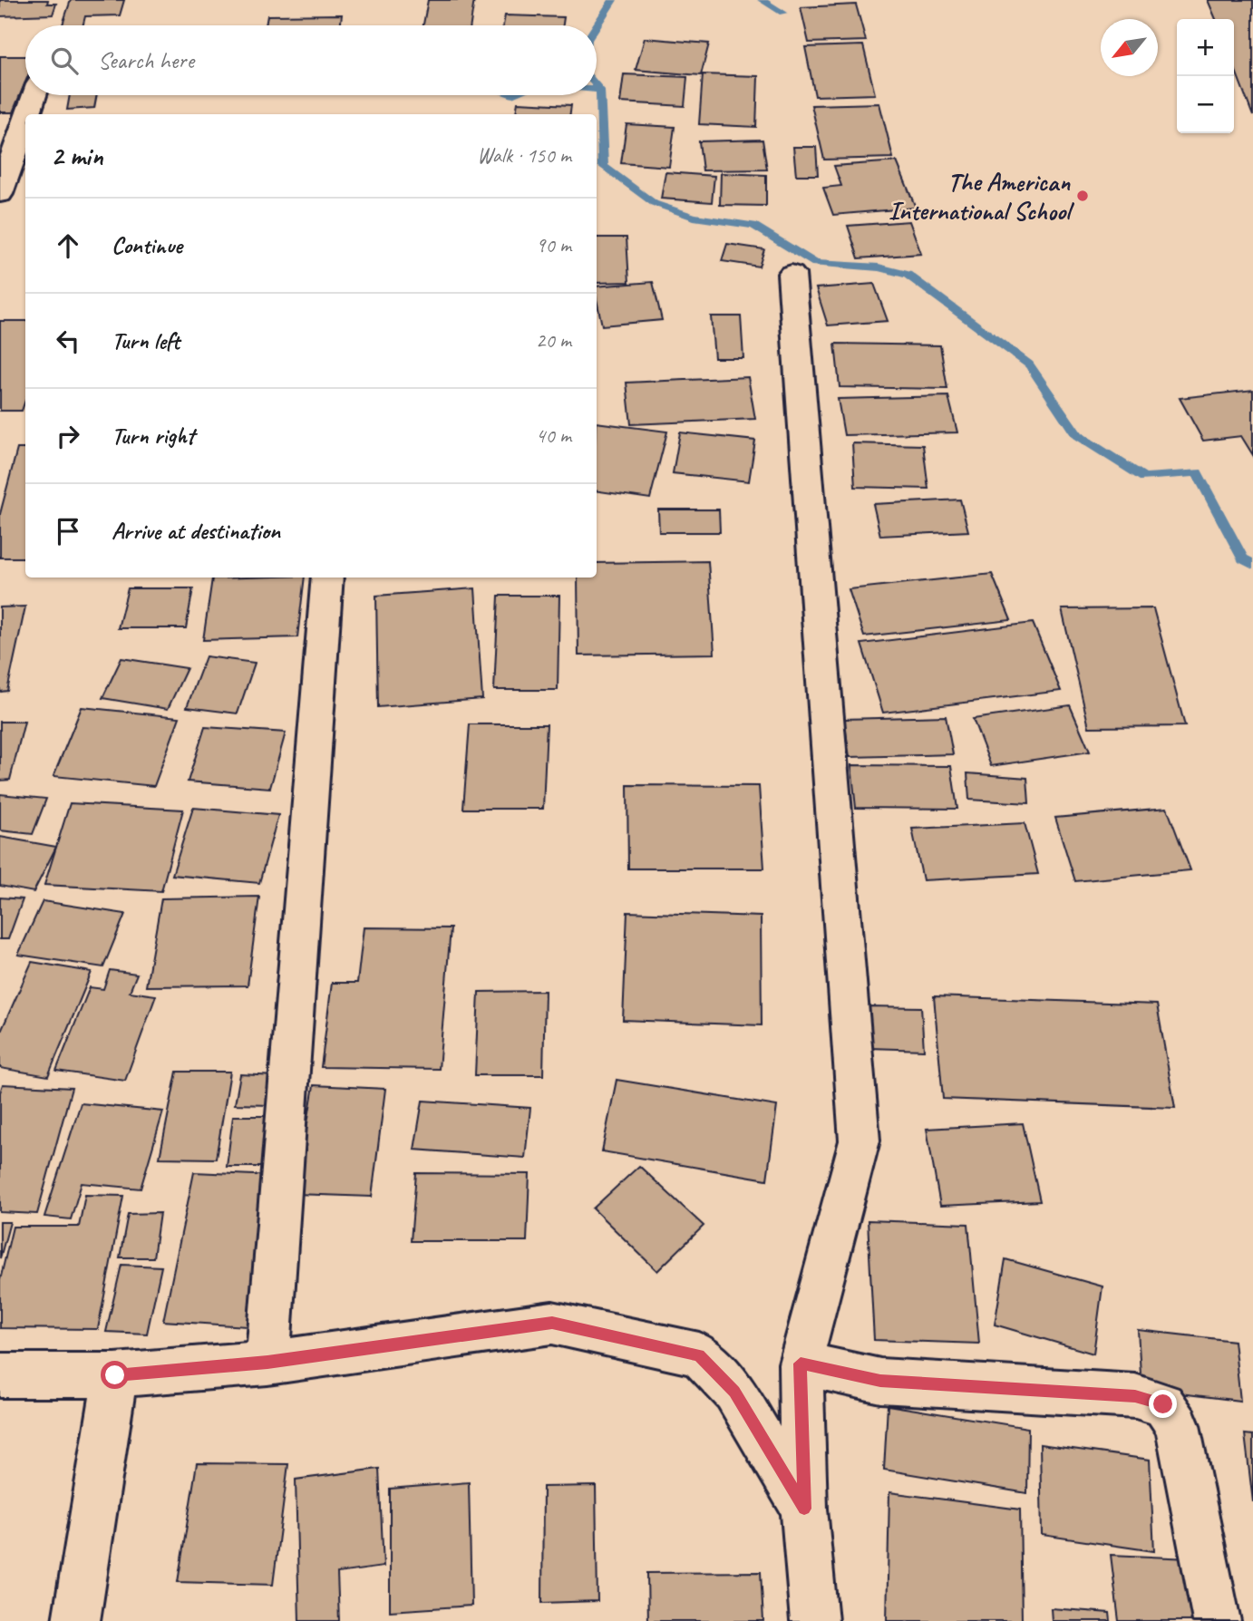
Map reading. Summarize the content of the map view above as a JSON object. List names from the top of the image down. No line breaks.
{"places":["The American International School"],"north":"bottom left","page":{"map_buttons":["+","−"],"search":"Search here","heading":["2 min","Walk · 150 m"],"list":[["Continue","90 m"],["Turn left","20 m"],["Turn right","40 m"],"Arrive at destination"]}}
